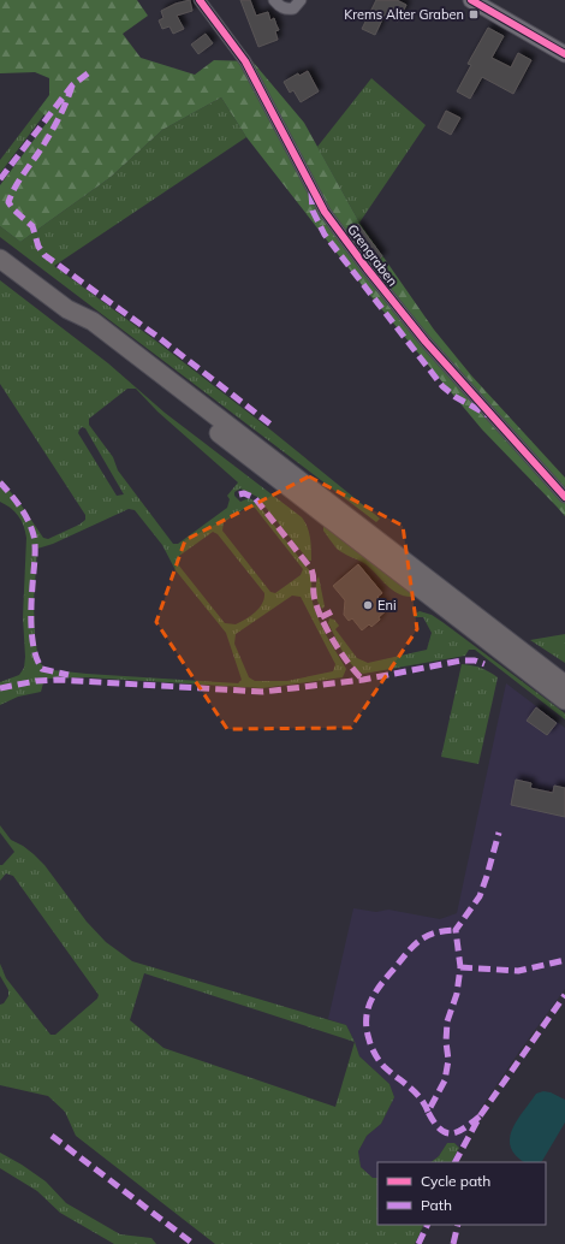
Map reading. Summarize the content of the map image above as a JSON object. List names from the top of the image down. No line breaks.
{"streets":{"street":["Grengraben"]},"places":{"transit":["Krems Alter Graben"],"other":["Eni"]},"legend":["Cycle path","Path"]}
